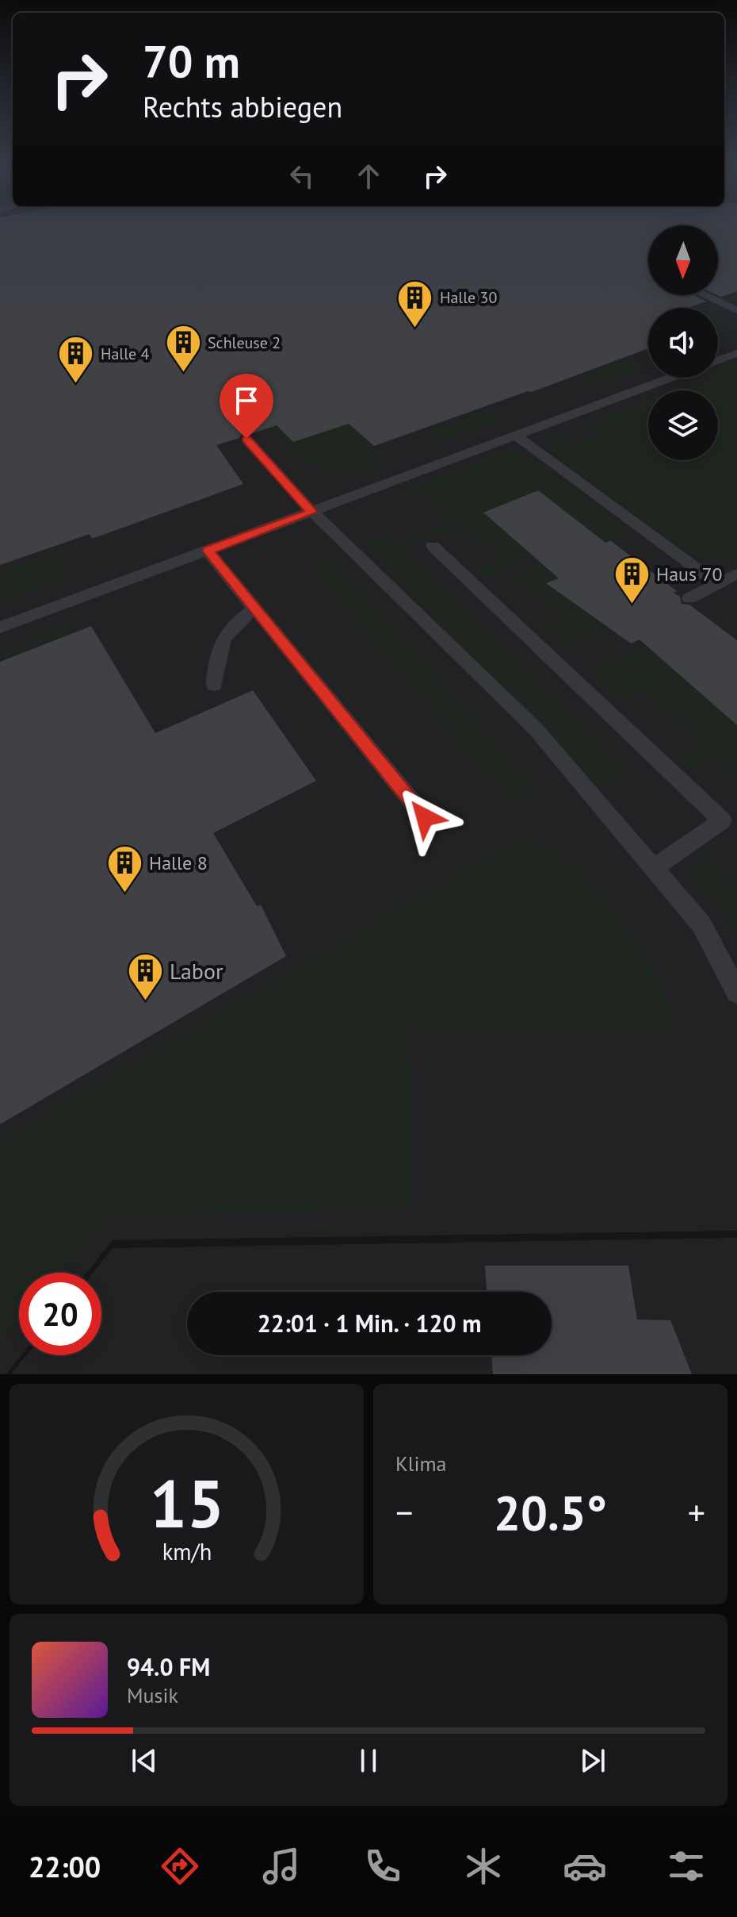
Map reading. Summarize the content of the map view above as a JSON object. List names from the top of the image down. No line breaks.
{"places":{"building":["Halle 30","Schleuse 2","Halle 4","Haus 70","Halle 8","Labor"]},"north":"bottom","page":{"turn":["70 m","Rechts abbiegen"],"limit":"20","trip":"22:01 · 1 Min. · 120 m","tile":"Klima","heat":["−","20.5°","+"],"song":["94.0 FM","Musik"],"tabs":"22:00","gauge":["15","km/h"]}}
